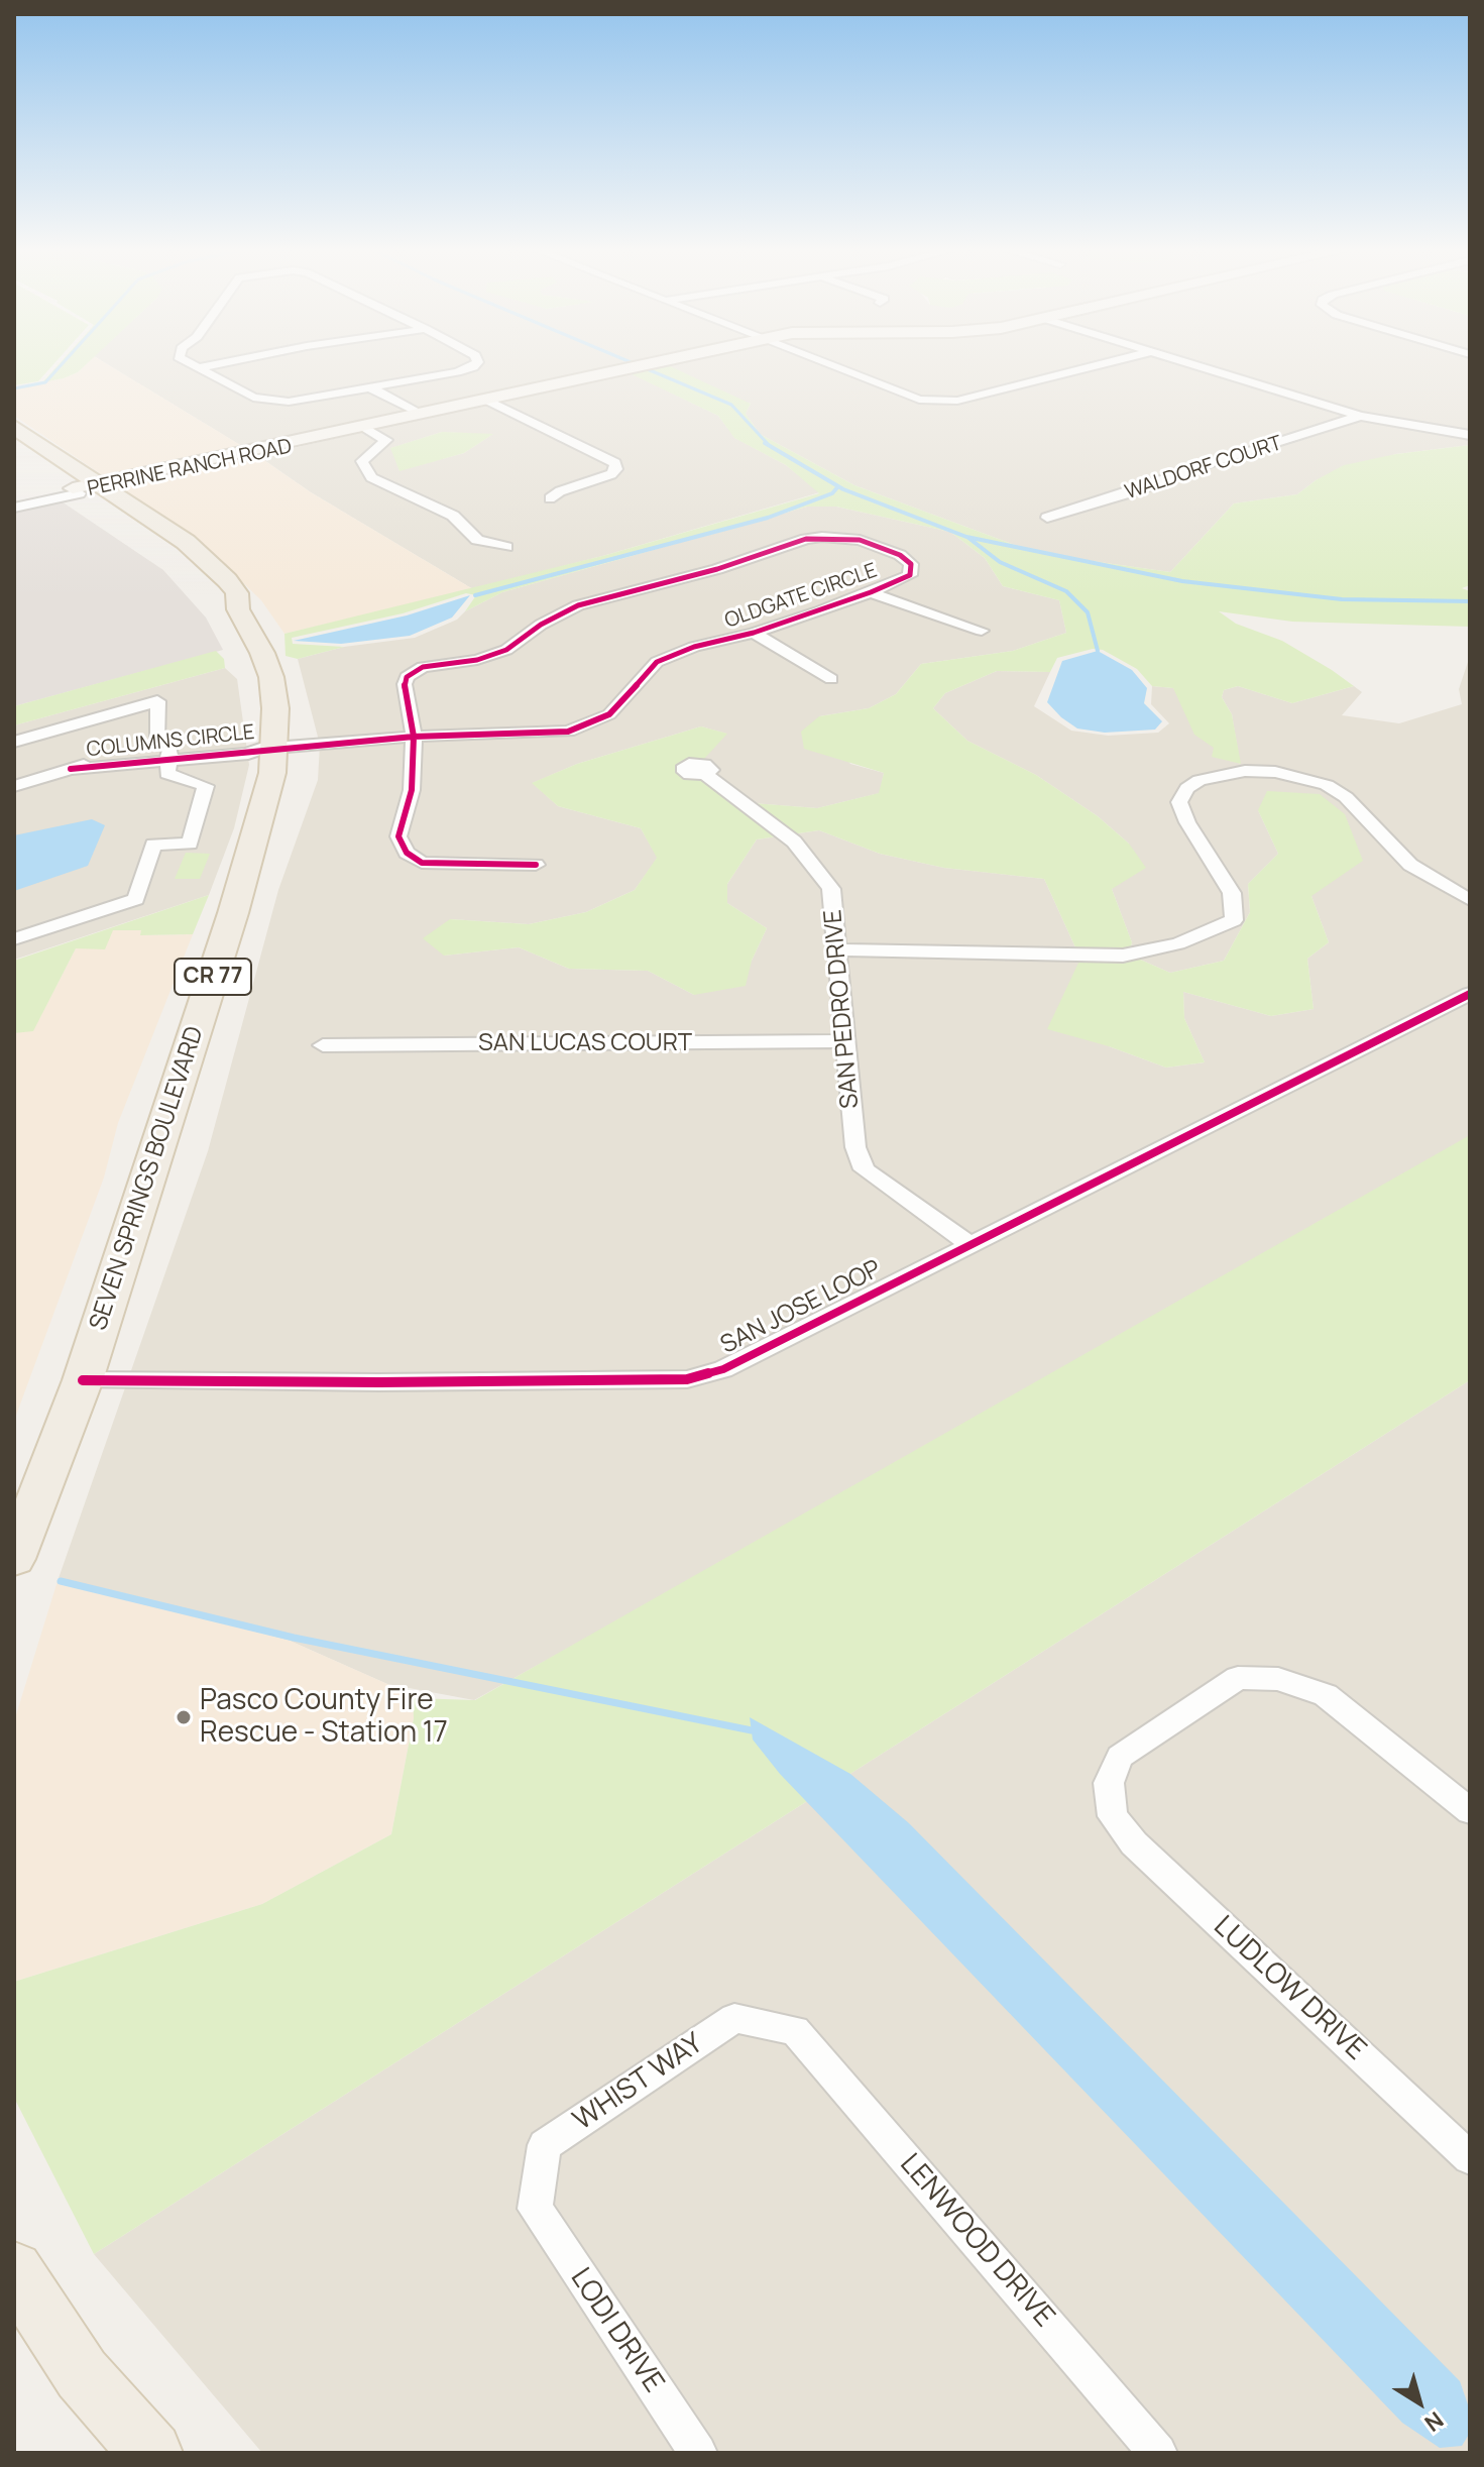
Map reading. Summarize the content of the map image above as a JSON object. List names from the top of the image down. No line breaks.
{"streets":{"main road":["CR 77","SEVEN SPRINGS BOULEVARD"],"street":["PERRINE RANCH ROAD","WALDORF COURT","OLDGATE CIRCLE","COLUMNS CIRCLE","SAN PEDRO DRIVE","SAN LUCAS COURT","SAN JOSE LOOP","LUDLOW DRIVE","WHIST WAY","LENWOOD DRIVE","LODI DRIVE"]},"crossings":[["PERRINE RANCH ROAD","SEVEN SPRINGS BOULEVARD"],["OLDGATE CIRCLE","COLUMNS CIRCLE"],["OLDGATE CIRCLE","SEVEN SPRINGS BOULEVARD"],["COLUMNS CIRCLE","SEVEN SPRINGS BOULEVARD"],["SAN PEDRO DRIVE","SAN LUCAS COURT"],["SAN PEDRO DRIVE","SAN JOSE LOOP"],["SEVEN SPRINGS BOULEVARD","SAN JOSE LOOP"],["WHIST WAY","LENWOOD DRIVE"],["WHIST WAY","LODI DRIVE"]],"places":["Pasco County Fire Rescue - Station 17"],"north":"bottom right"}
